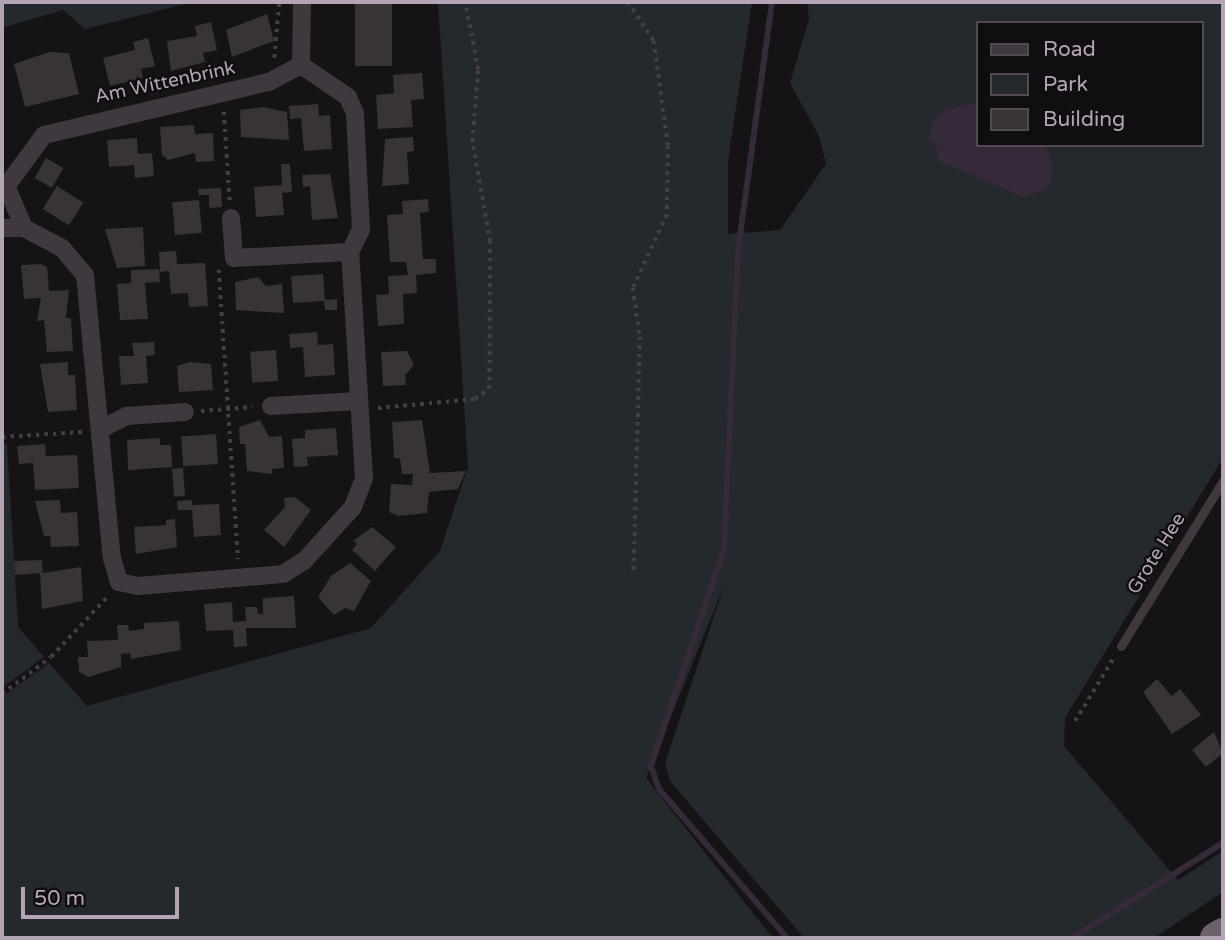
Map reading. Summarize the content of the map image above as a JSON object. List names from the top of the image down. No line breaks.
{"streets":{"street":["Am Wittenbrink"],"lane":["Grote Hee"]},"legend":["Road","Park","Building"],"scale_bar":"50 m"}
